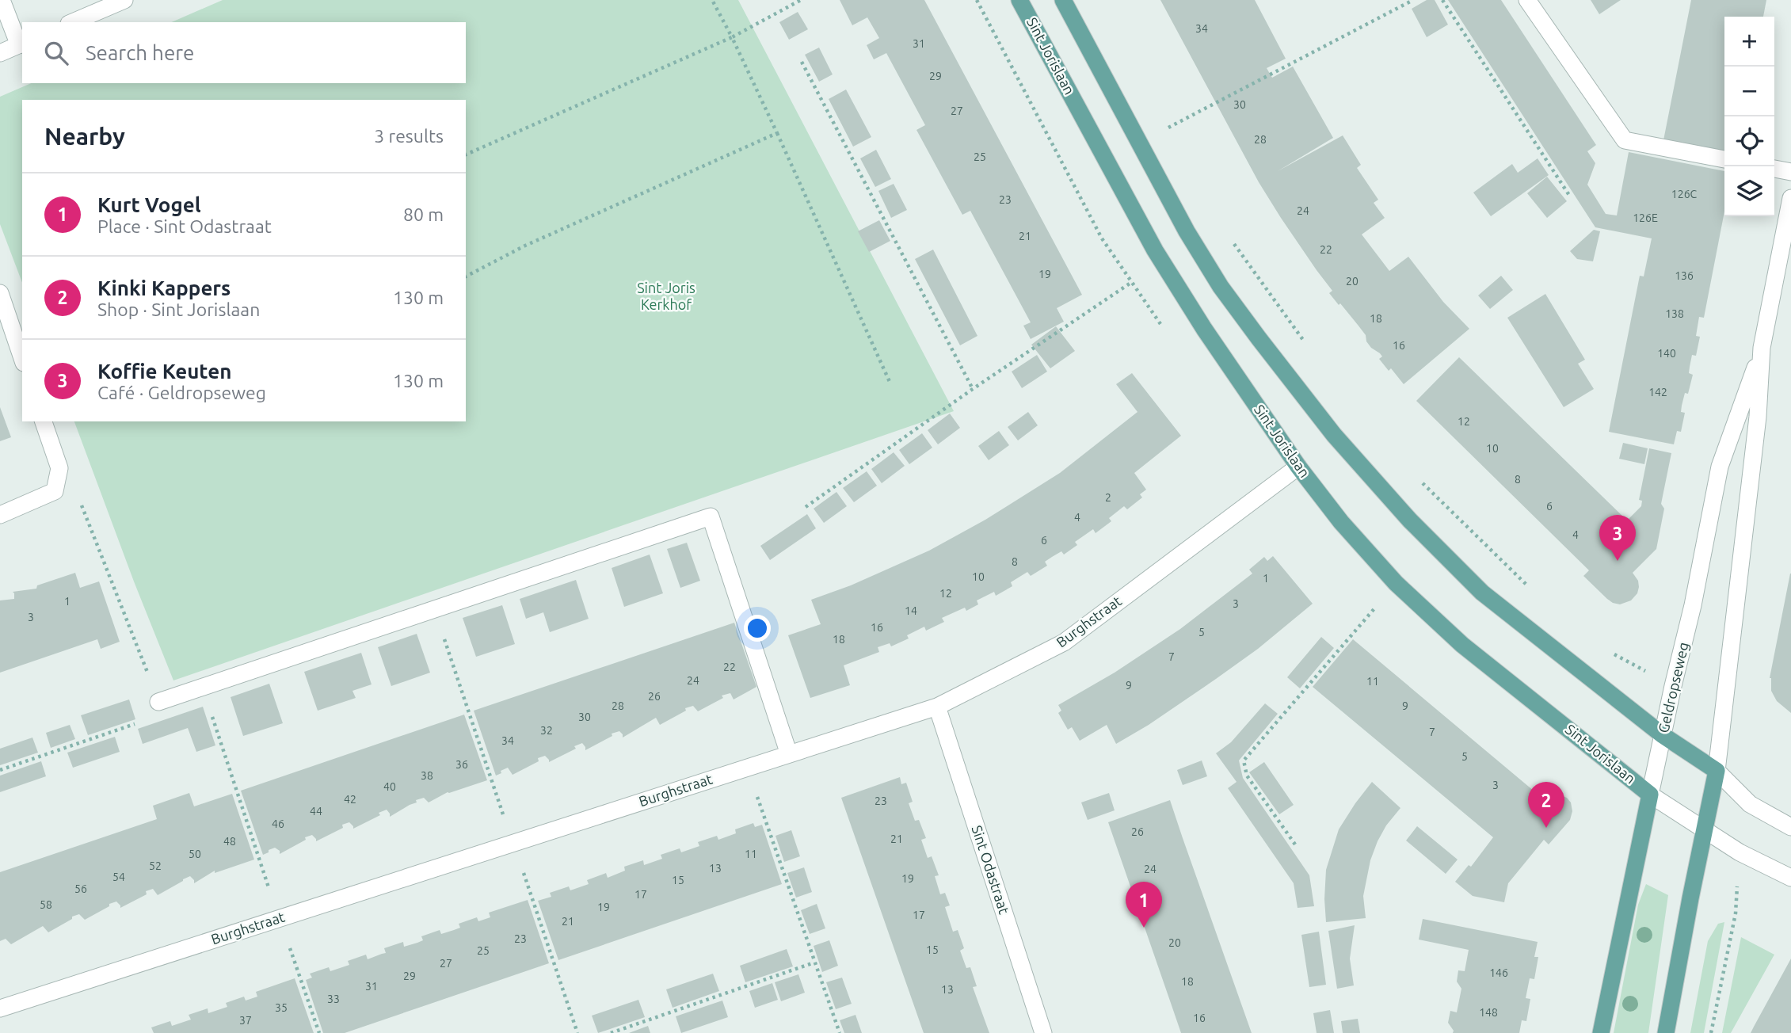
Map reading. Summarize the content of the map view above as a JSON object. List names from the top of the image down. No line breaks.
{"streets":{"main road":["Sint Jorislaan","Geldropseweg"],"street":["Burghstraat","Sint Odastraat"]},"crossings":[["Sint Jorislaan","Burghstraat"],["Sint Jorislaan","Geldropseweg"],["Burghstraat","Sint Odastraat"]],"parks":["Sint Joris Kerkhof"],"house_numbers":["34","31","29","30","27","28","25","126C","23","24","126E","21","22","19","136","20","138","18","16","140","142","12","10","8","2","6","4","4","6","8","10","1","12","1","3","14","3","16","5","18","7","22","24","11","9","26","28","9","30","32","7","34","5","36","38","3","40","42","23","44","46","26","21","48","50","11","52","13","24","54","19","15","56","17","58","19","17","21","23","20","15","25","27","146","29","18","31","13","33","35","148","16","37"],"page":{"map_buttons":["+","−"],"search":"Search here","heading":["Nearby","3 results"],"list":[{"mark":"1","name":"Kurt Vogel","note":"Place · Sint Odastraat","value":"80 m"},{"mark":"2","name":"Kinki Kappers","note":"Shop · Sint Jorislaan","value":"130 m"},{"mark":"3","name":"Koffie Keuten","note":"Café · Geldropseweg","value":"130 m"}],"pins":["3","2","1"]}}
